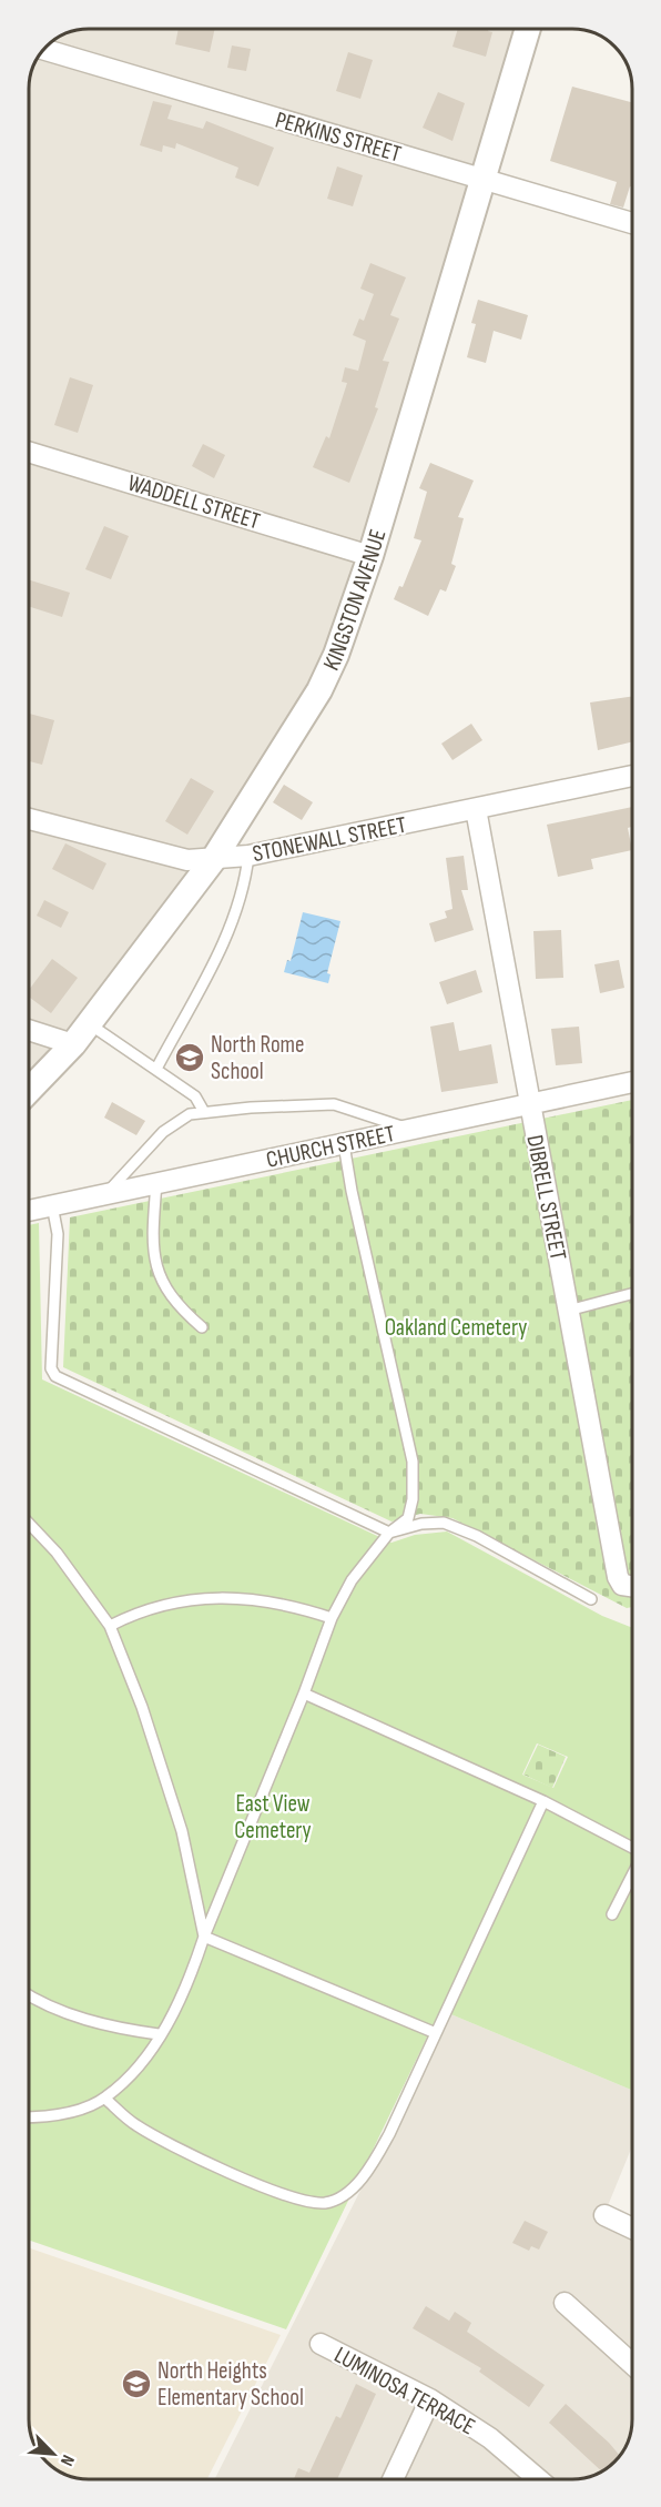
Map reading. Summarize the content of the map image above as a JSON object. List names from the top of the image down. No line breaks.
{"streets":{"street":["PERKINS STREET","WADDELL STREET","KINGSTON AVENUE","STONEWALL STREET","CHURCH STREET","DIBRELL STREET","LUMINOSA TERRACE"]},"crossings":[["PERKINS STREET","KINGSTON AVENUE"],["WADDELL STREET","KINGSTON AVENUE"],["KINGSTON AVENUE","STONEWALL STREET"],["STONEWALL STREET","DIBRELL STREET"],["CHURCH STREET","DIBRELL STREET"]],"parks":["Oakland Cemetery","East View Cemetery"],"places":{"school or university":["North Rome School","North Heights Elementary School"]},"north":"bottom right"}
